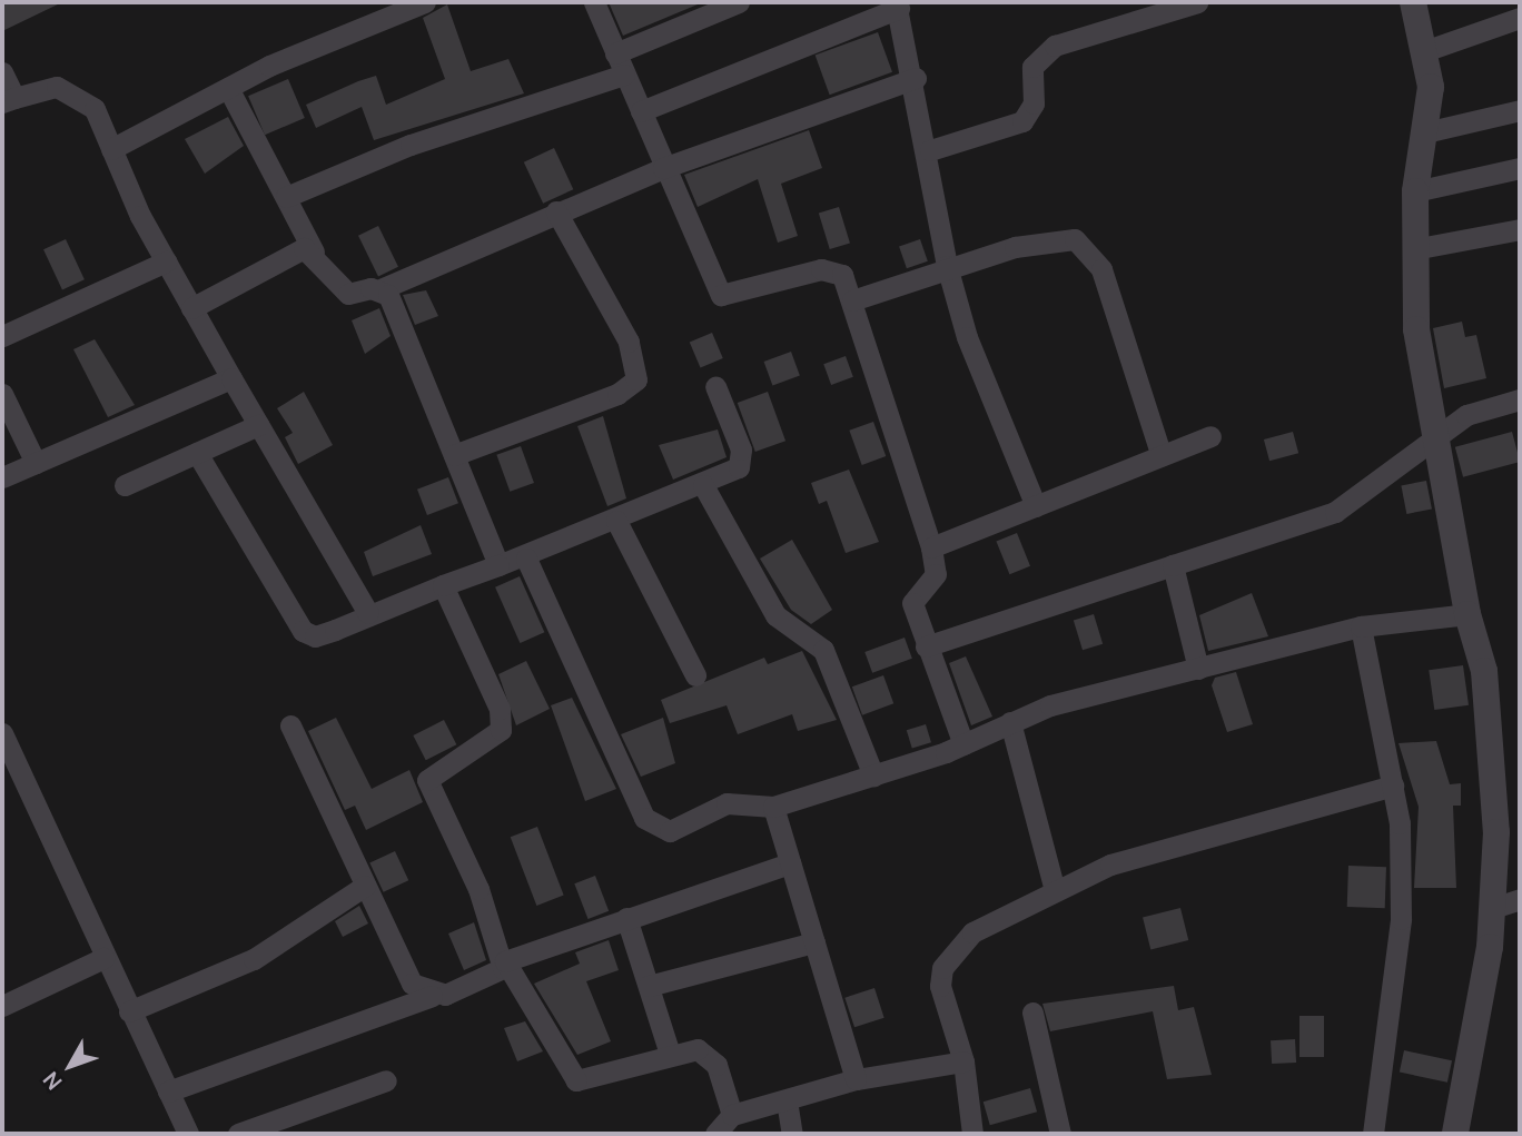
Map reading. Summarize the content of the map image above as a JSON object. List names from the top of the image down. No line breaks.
{"north":"bottom left"}
